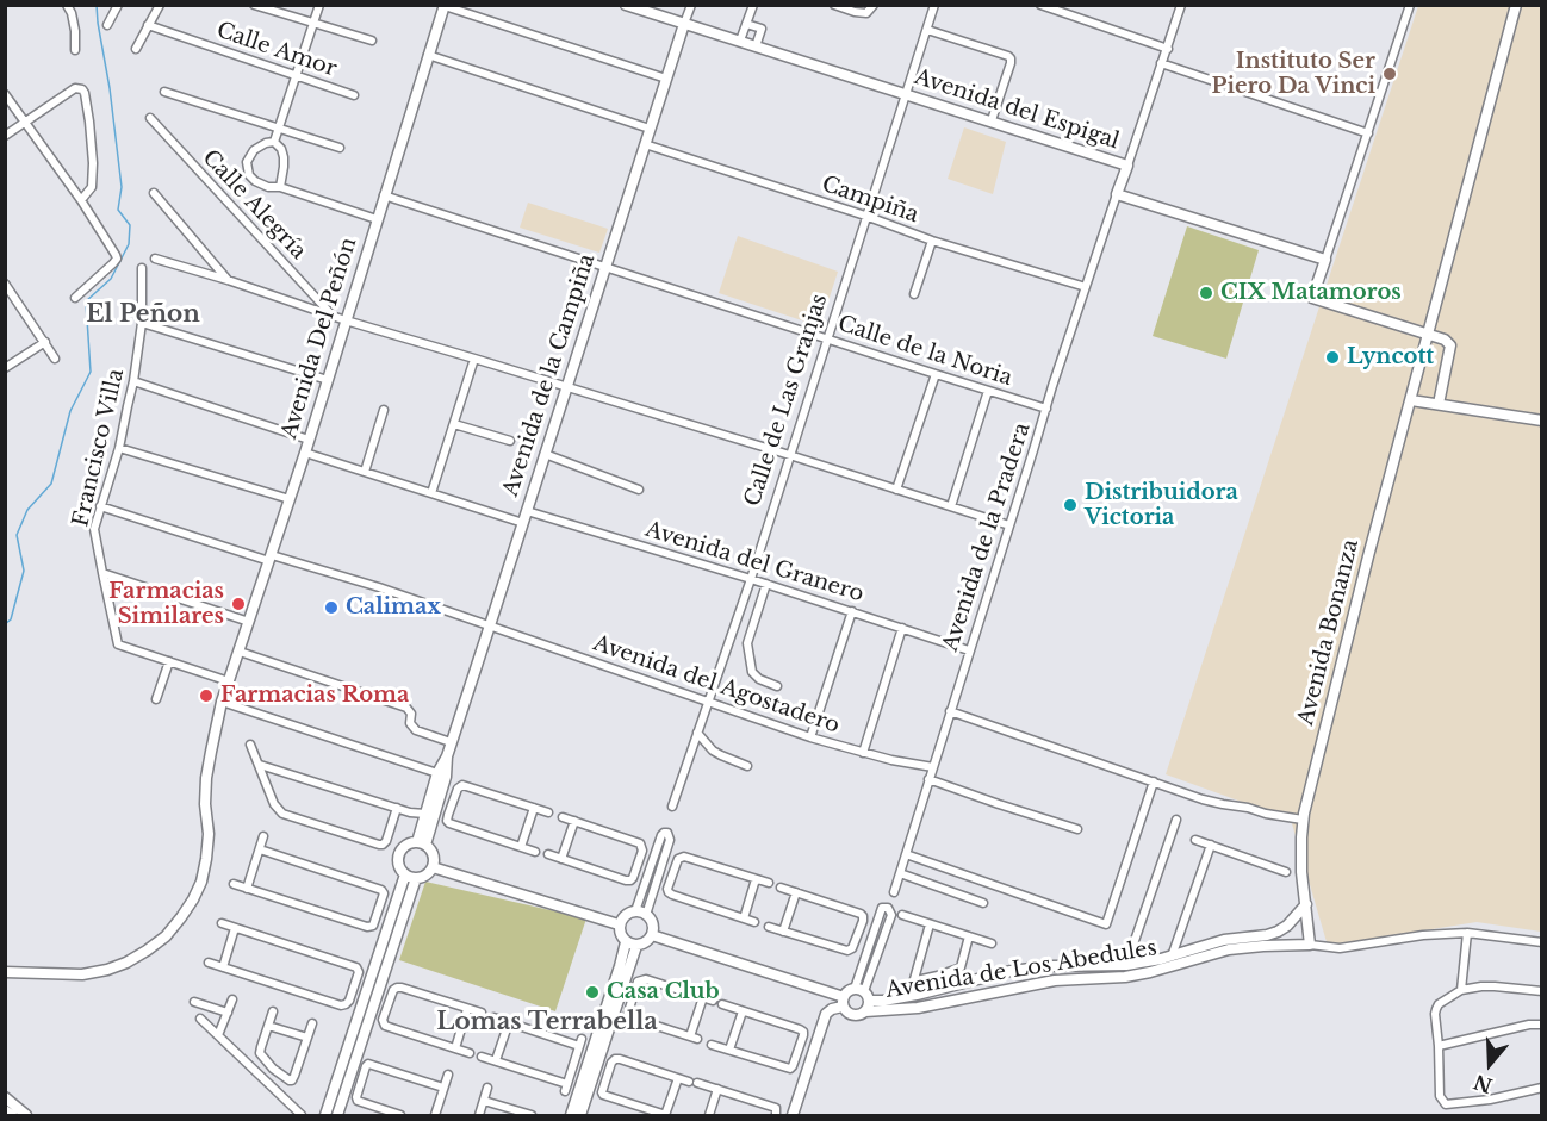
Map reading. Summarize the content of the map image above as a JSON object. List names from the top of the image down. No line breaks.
{"streets":{"street":["Calle Amor","Avenida del Espigal","Campiña","Calle Alegría","Avenida Del Peñón","Calle de la Noria","Avenida de la Campiña","Calle de Las Granjas","Francisco Villa","Avenida de la Pradera","Avenida del Granero","Avenida Bonanza","Avenida del Agostadero","Avenida de Los Abedules"]},"crossings":[["Avenida del Espigal","Avenida de la Campiña"],["Avenida del Espigal","Calle de Las Granjas"],["Avenida del Espigal","Avenida de la Pradera"],["Campiña","Avenida de la Campiña"],["Campiña","Calle de Las Granjas"],["Campiña","Avenida de la Pradera"],["Calle Alegría","Avenida Del Peñón"],["Avenida Del Peñón","Calle de la Noria"],["Avenida Del Peñón","Francisco Villa"],["Calle de la Noria","Avenida de la Campiña"],["Calle de la Noria","Calle de Las Granjas"],["Calle de la Noria","Avenida de la Pradera"],["Avenida de la Campiña","Avenida del Granero"],["Avenida de la Campiña","Avenida del Agostadero"],["Calle de Las Granjas","Avenida del Granero"],["Calle de Las Granjas","Avenida del Agostadero"],["Avenida de la Pradera","Avenida del Granero"],["Avenida de la Pradera","Avenida del Agostadero"],["Avenida Bonanza","Avenida de Los Abedules"]],"districts":["El Peñon","Lomas Terrabella"],"places":["Instituto Ser Piero Da Vinci","CIX Matamoros","Lyncott","Distribuidora Victoria","Farmacias Similares","Calimax","Farmacias Roma","Casa Club"],"north":"bottom"}
